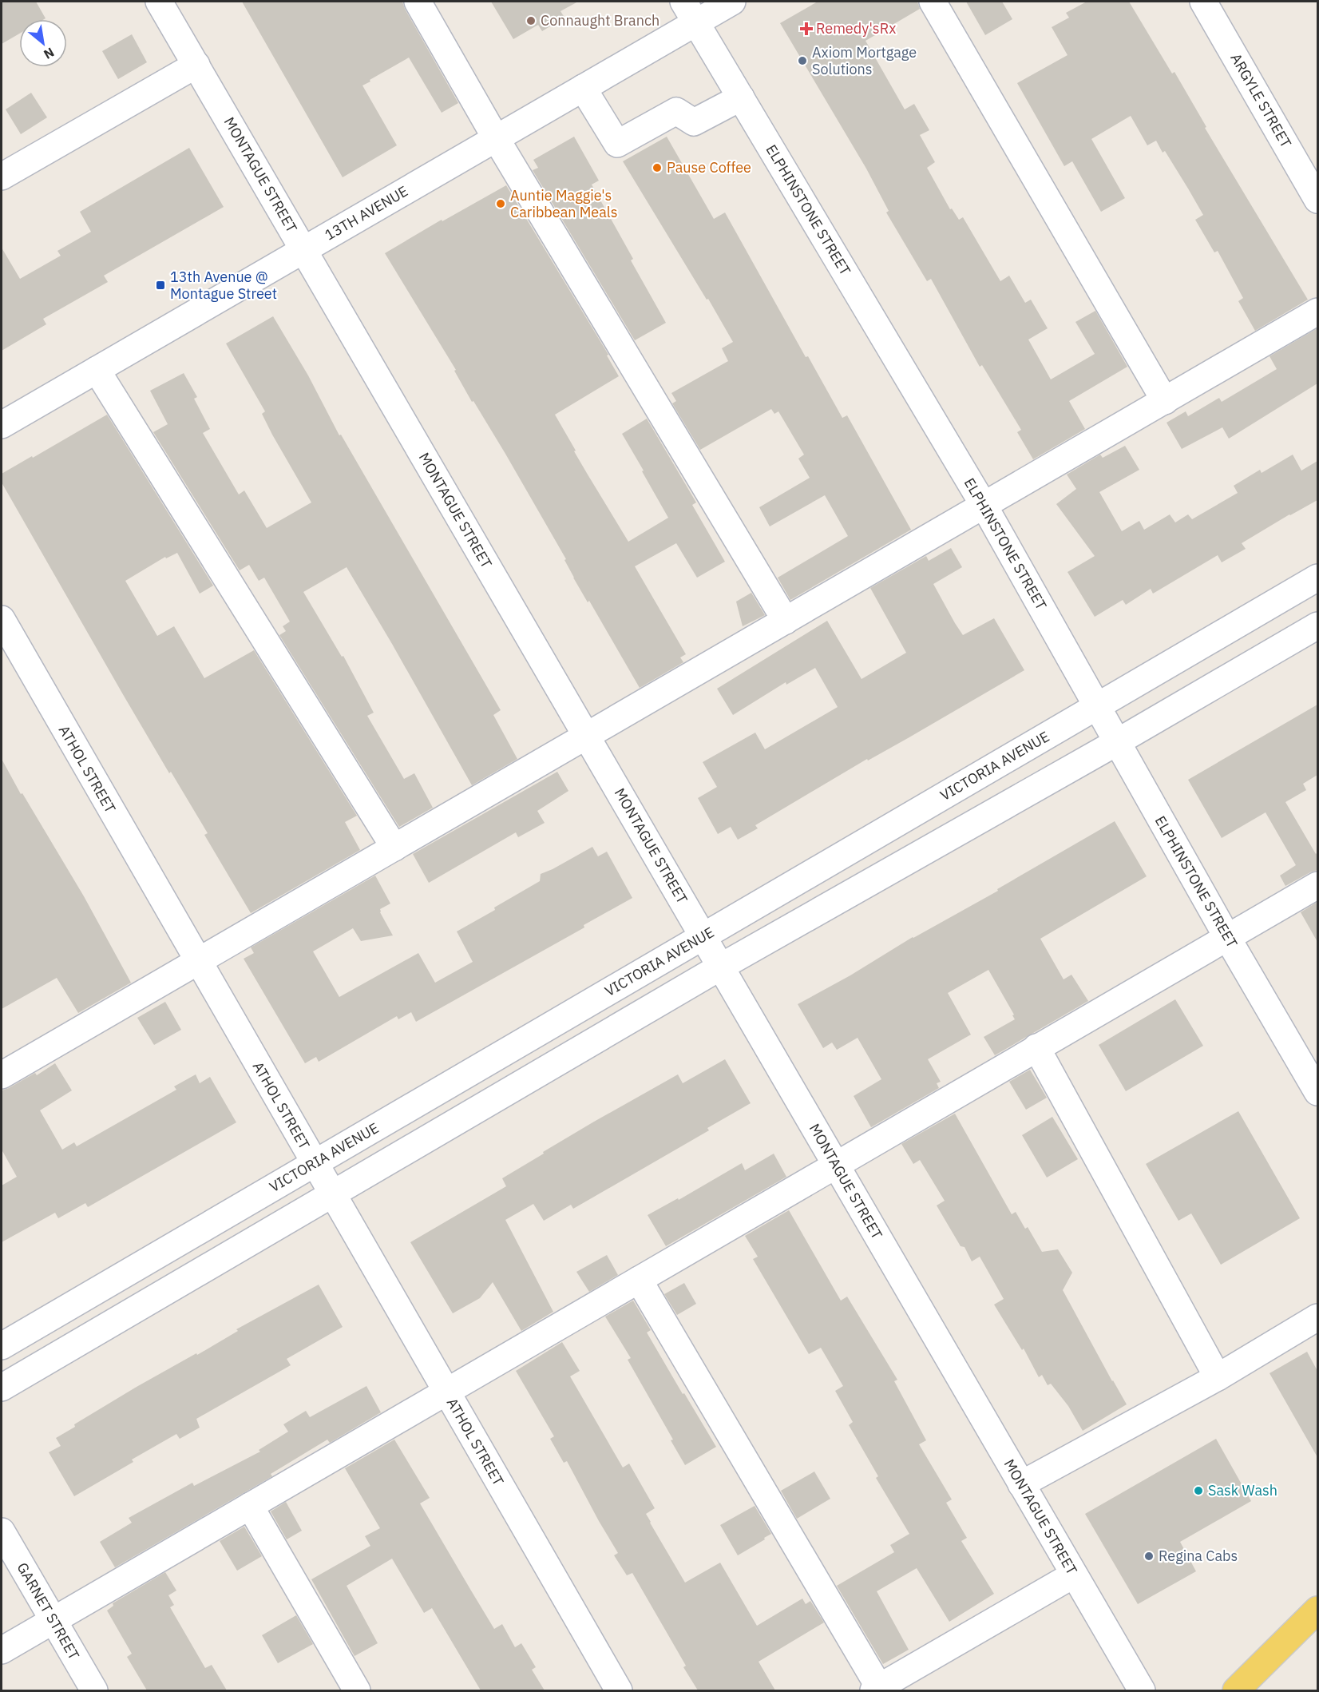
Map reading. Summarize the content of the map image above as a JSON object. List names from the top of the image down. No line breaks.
{"streets":{"street":["ARGYLE STREET","MONTAGUE STREET","ELPHINSTONE STREET","13TH AVENUE","VICTORIA AVENUE","ATHOL STREET","GARNET STREET"]},"crossings":[["MONTAGUE STREET","13TH AVENUE"],["MONTAGUE STREET","VICTORIA AVENUE"],["ELPHINSTONE STREET","13TH AVENUE"],["ELPHINSTONE STREET","VICTORIA AVENUE"],["VICTORIA AVENUE","ATHOL STREET"]],"places":{"other":["Connaught Branch","Axiom Mortgage Solutions","Pause Coffee","Auntie Maggie's Caribbean Meals","Sask Wash","Regina Cabs"],"health":["Remedy'sRx"],"transit":["13th Avenue @ Montague Street"]},"north":"bottom right"}
